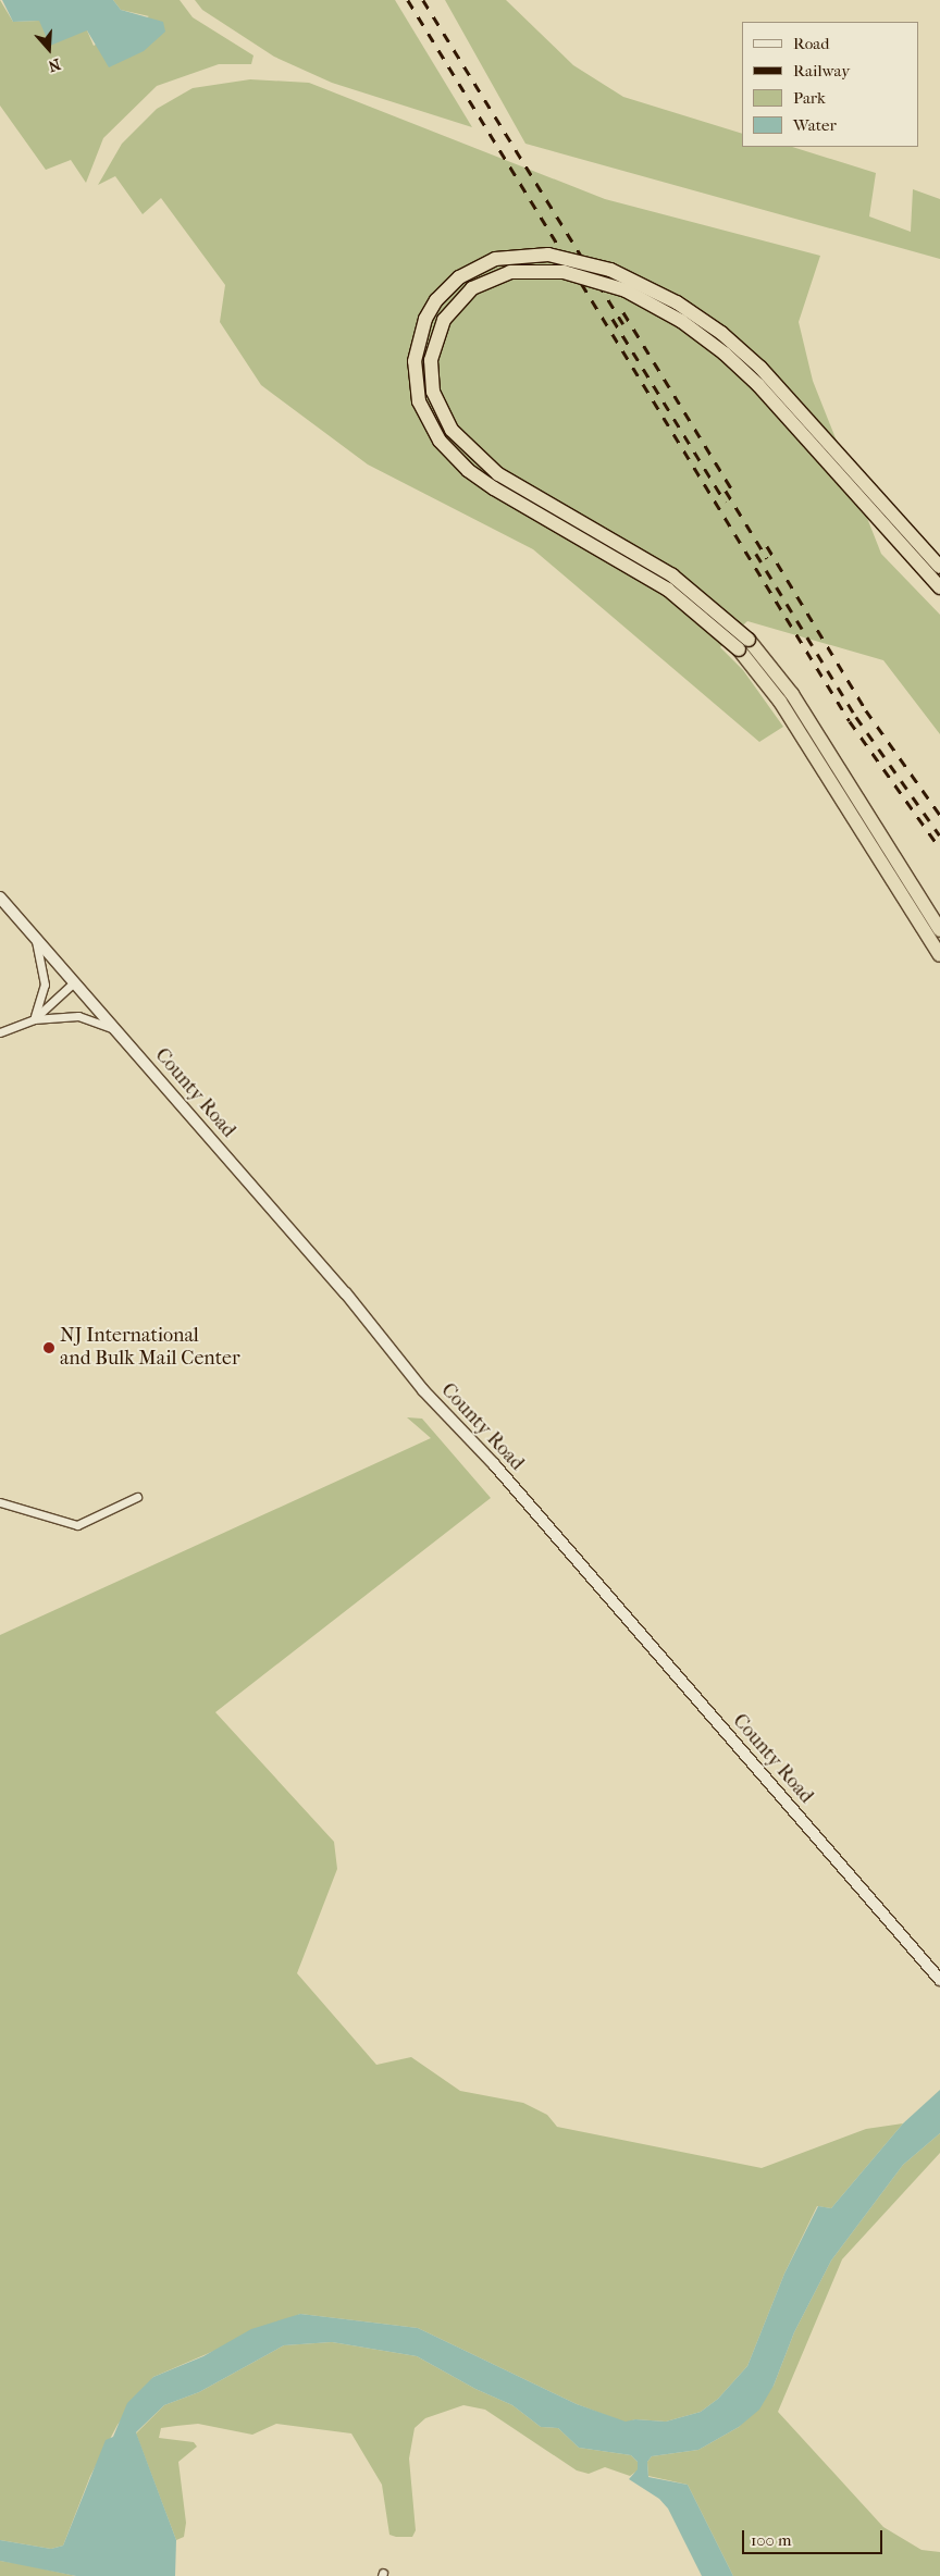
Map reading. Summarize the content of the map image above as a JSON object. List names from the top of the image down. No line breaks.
{"streets":{"main road":["County Road"]},"places":["NJ International and Bulk Mail Center"],"legend":["Road","Railway","Park","Water"],"scale_bar":"100 m","north":"bottom"}
